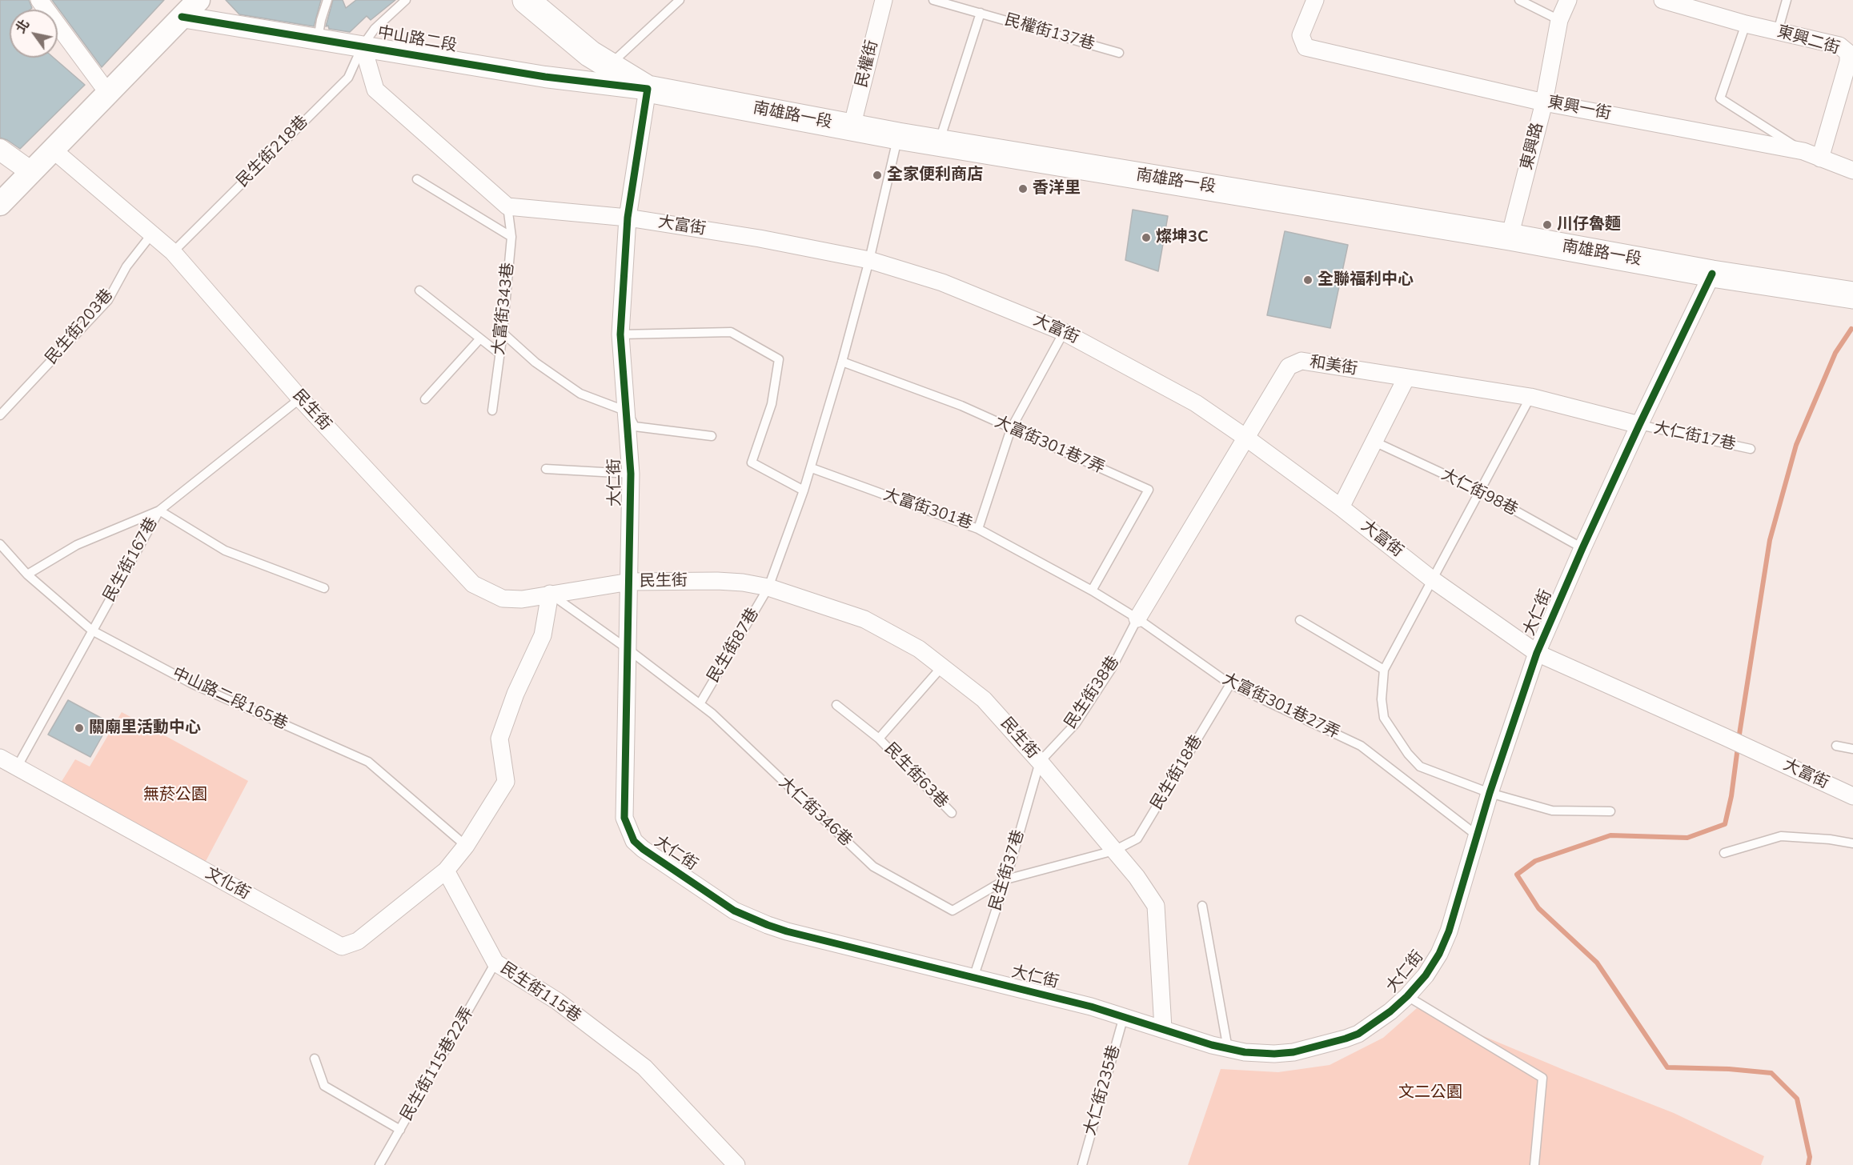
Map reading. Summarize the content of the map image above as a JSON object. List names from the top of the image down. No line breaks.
{"streets":{"main road":["南雄路一段"],"street":["中山路二段","東興二街","民權街","東興一街","東興路","大富街","和美街","民生街","大仁街","文化街","民生街115巷"],"lane":["民權街137巷","民生街218巷","大富街343巷","民生街203巷","大仁街17巷","大富街301巷7弄","大仁街98巷","大富街301巷","民生街167巷","民生街87巷","民生街38巷","中山路二段165巷","大富街301巷27弄","民生街18巷","民生街63巷","大仁街346巷","民生街37巷","民生街115巷22弄","大仁街235巷"]},"crossings":[["中山路二段","南雄路一段"],["中山路二段","民生街218巷"],["中山路二段","大仁街"],["東興二街","東興一街"],["民權街","南雄路一段"],["東興一街","東興路"],["南雄路一段","東興路"],["南雄路一段","大仁街"],["民生街218巷","民生街"],["大富街","大富街343巷"],["大富街","和美街"],["大富街","大仁街"],["大富街","大富街301巷"],["民生街203巷","民生街"],["和美街","大仁街17巷"],["和美街","大仁街"],["和美街","民生街38巷"],["和美街","大富街301巷27弄"],["民生街","大仁街"],["民生街","民生街167巷"],["民生街","民生街87巷"],["民生街","民生街38巷"],["民生街","民生街18巷"],["民生街","民生街63巷"],["民生街","大仁街346巷"],["民生街","民生街37巷"],["大仁街17巷","大仁街"],["大富街301巷7弄","大富街301巷"],["大富街301巷7弄","大富街301巷27弄"],["大仁街","大仁街98巷"],["大仁街","大富街301巷27弄"],["大仁街","大仁街346巷"],["大仁街","民生街37巷"],["大仁街","大仁街235巷"],["大富街301巷","大富街301巷27弄"],["民生街167巷","中山路二段165巷"],["民生街167巷","文化街"],["民生街87巷","大仁街346巷"],["民生街38巷","大富街301巷27弄"],["民生街38巷","民生街37巷"],["大富街301巷27弄","民生街18巷"],["民生街18巷","大仁街346巷"],["大仁街346巷","民生街37巷"],["文化街","民生街115巷"],["民生街115巷","民生街115巷22弄"]],"parks":["無菸公園","文二公園"],"places":["全家便利商店","香洋里","川仔魯麵","燦坤3C","全聯福利中心","關廟里活動中心"],"north":"top left"}
